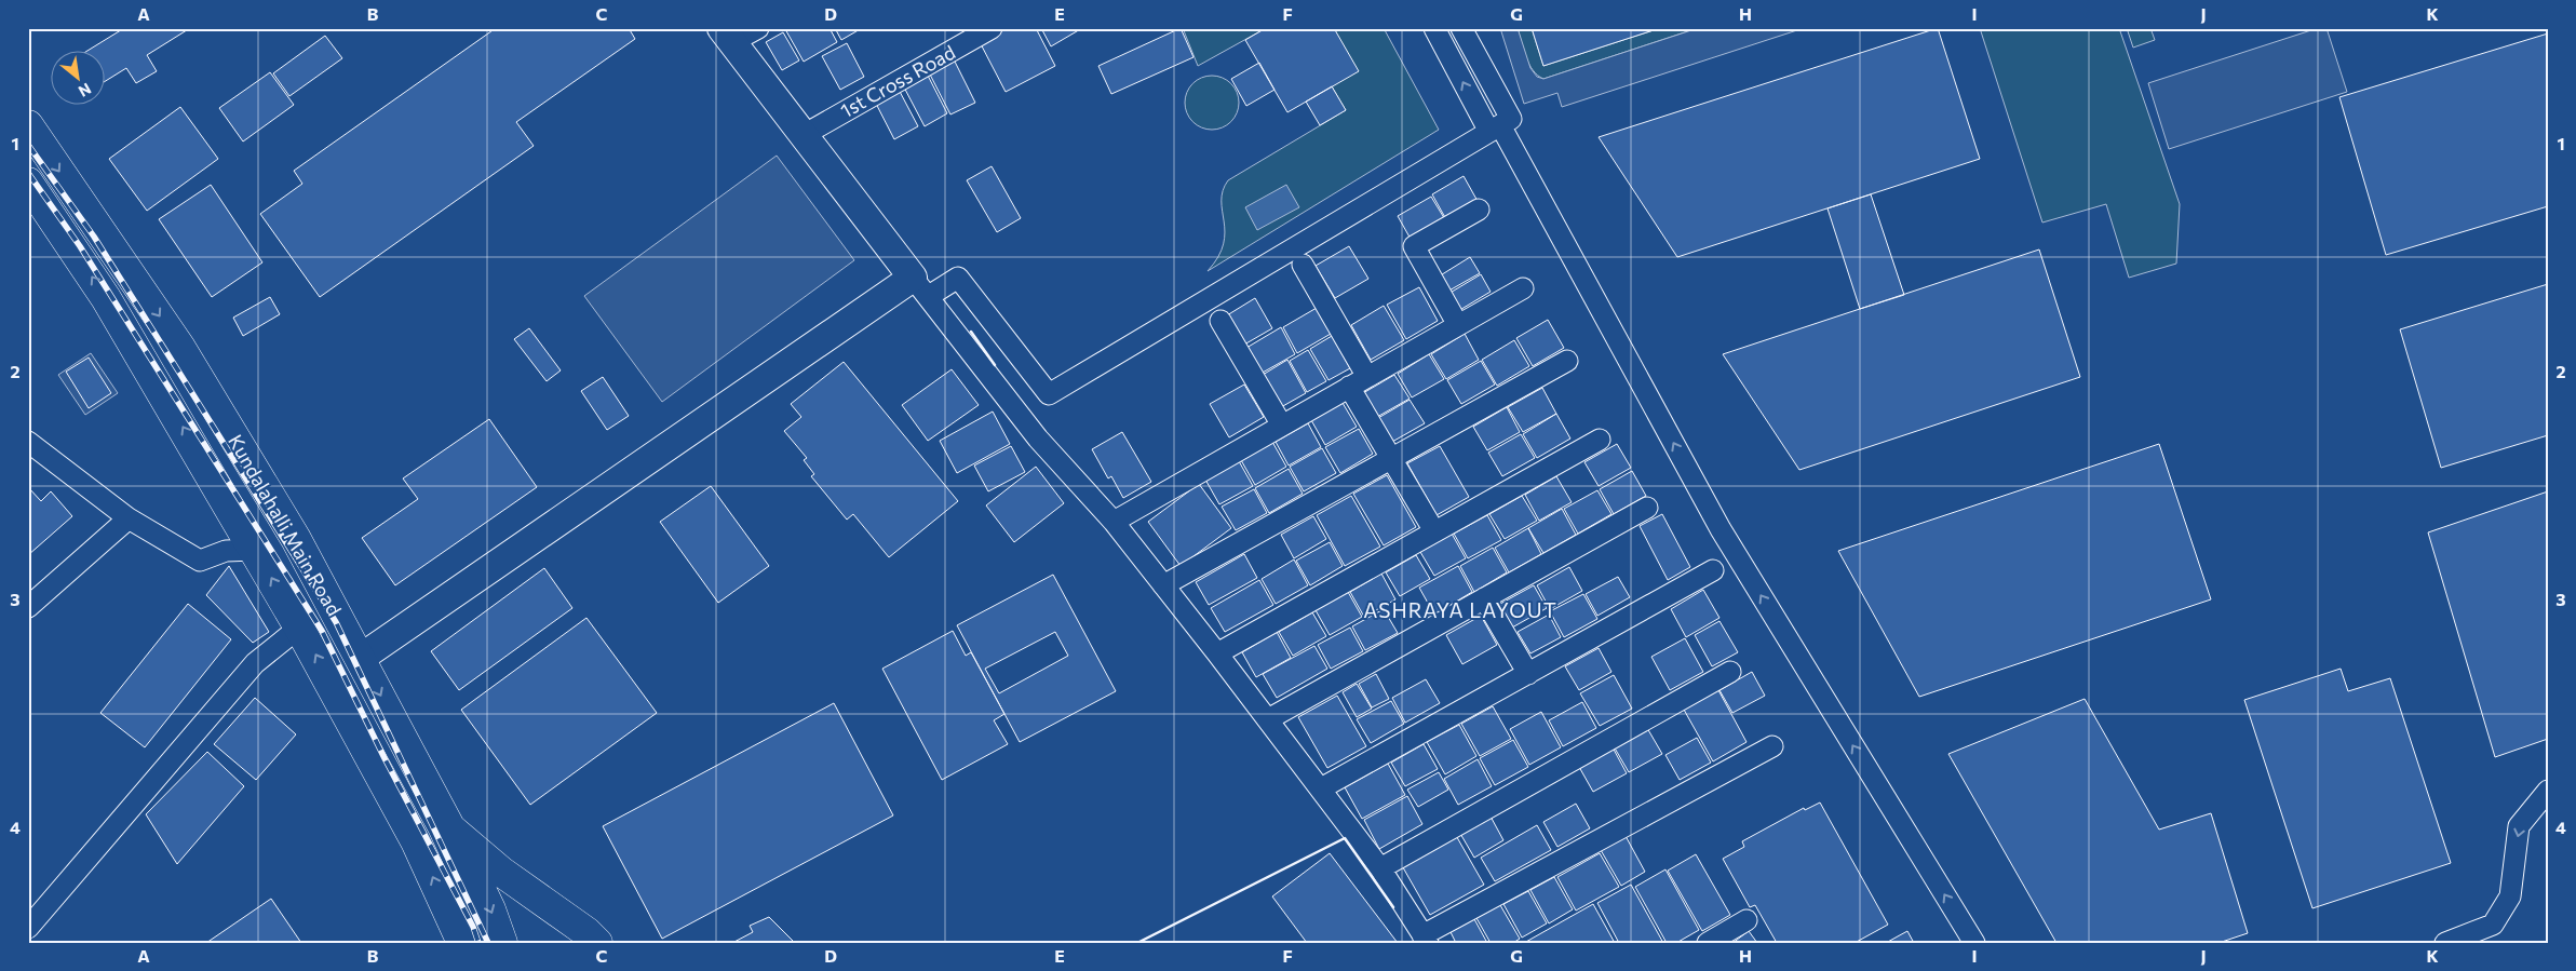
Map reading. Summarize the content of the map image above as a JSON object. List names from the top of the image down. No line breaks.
{"streets":{"main road":["Kundalahalli Main Road"],"street":["1st Cross Road"]},"districts":["ASHRAYA LAYOUT"],"north":"bottom right","grid":{"columns":["A","B","C","D","E","F","G","H","I","J","K"],"rows":["1","2","3","4"]}}
